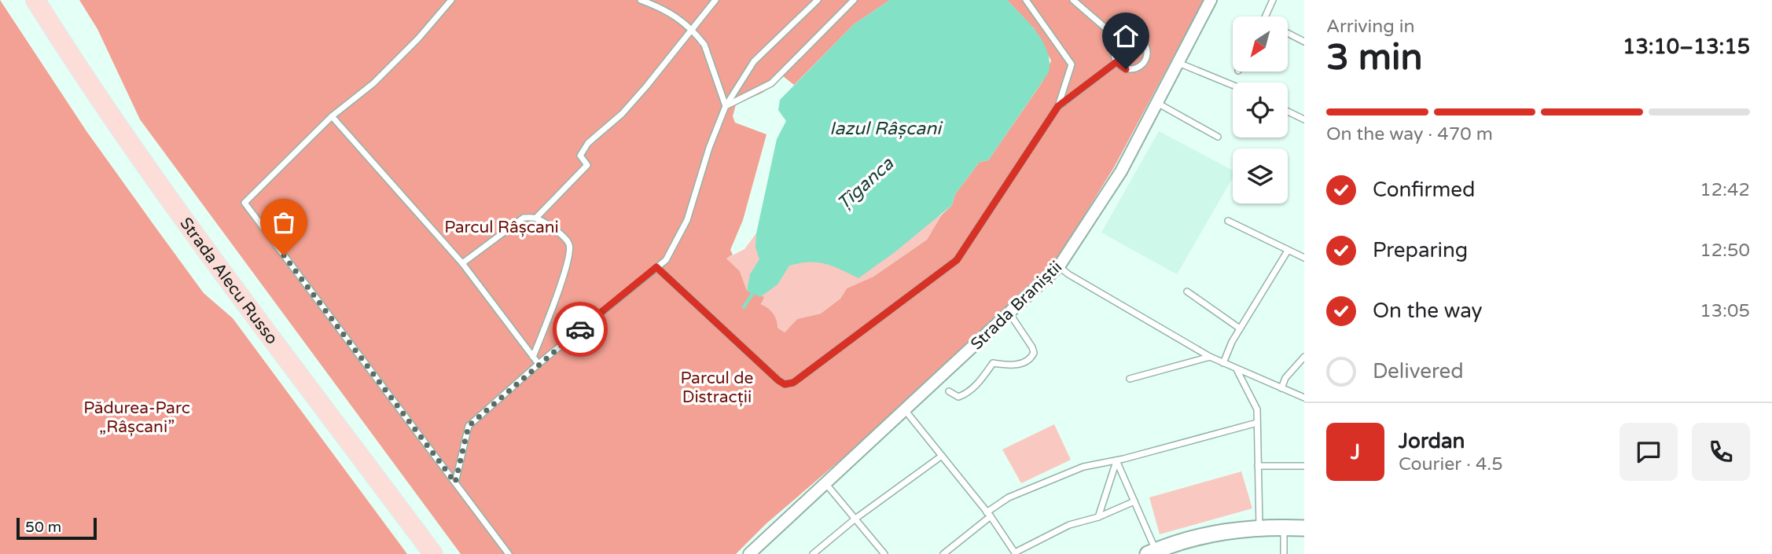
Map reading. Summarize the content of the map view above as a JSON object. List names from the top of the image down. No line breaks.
{"streets":{"main road":["Strada Alecu Russo"],"street":["Strada Braniștii"]},"water":["Iazul Râșcani","Țîganca"],"parks":["Parcul Râșcani","Parcul de Distracții","Pădurea-Parc „Râșcani”"],"scale_bar":"50 m","north":"bottom left","page":{"heading":["3 min","Arriving in","13:10–13:15"],"panel":["Jordan","Courier · 4.5"],"bar":"On the way · 470 m","list":[["Confirmed","12:42"],["Preparing","12:50"],["On the way","13:05"],"Delivered"],"round":"J","scale":"50 m"}}
